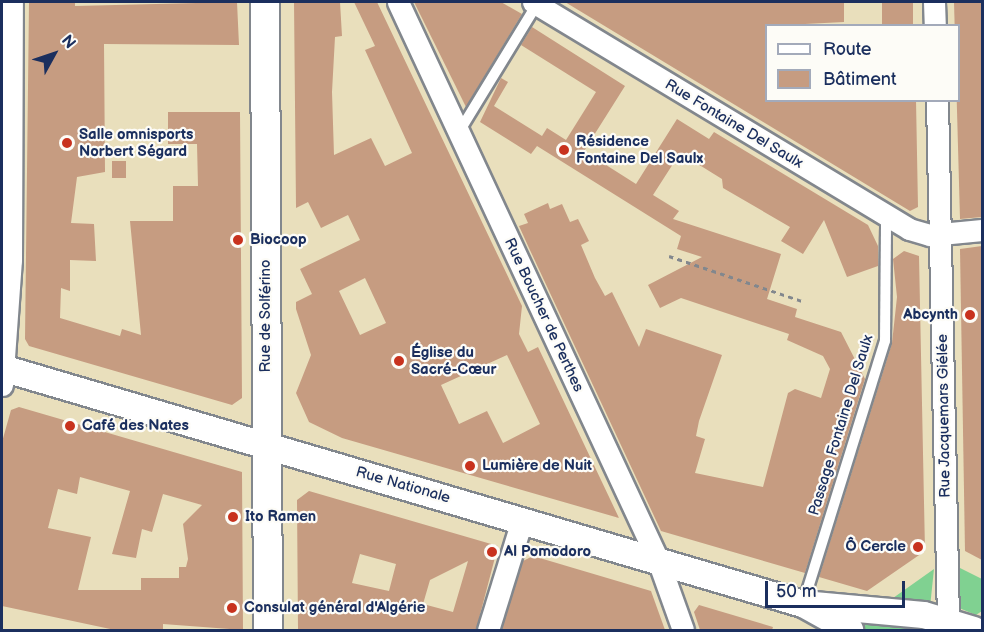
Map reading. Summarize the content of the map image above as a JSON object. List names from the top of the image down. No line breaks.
{"streets":{"main road":["Rue de Solférino"],"street":["Rue Fontaine Del Saulx","Rue Boucher de Perthes","Rue Jacquemars Giélée","Rue Nationale"],"lane":["Passage Fontaine Del Saulx"]},"crossings":[["Rue Fontaine Del Saulx","Rue Jacquemars Giélée"],["Rue Fontaine Del Saulx","Passage Fontaine Del Saulx"],["Rue Boucher de Perthes","Rue Nationale"],["Rue de Solférino","Rue Nationale"],["Rue Jacquemars Giélée","Rue Nationale"],["Passage Fontaine Del Saulx","Rue Nationale"]],"places":["Salle omnisports Norbert Ségard","Résidence Fontaine Del Saulx","Biocoop","Abcynth","Église du Sacré-Cœur","Café des Nates","Lumière de Nuit","Ito Ramen","Ô Cercle","Al Pomodoro","Consulat général d'Algérie"],"legend":["Route","Bâtiment"],"scale_bar":"50 m","north":"top right"}
